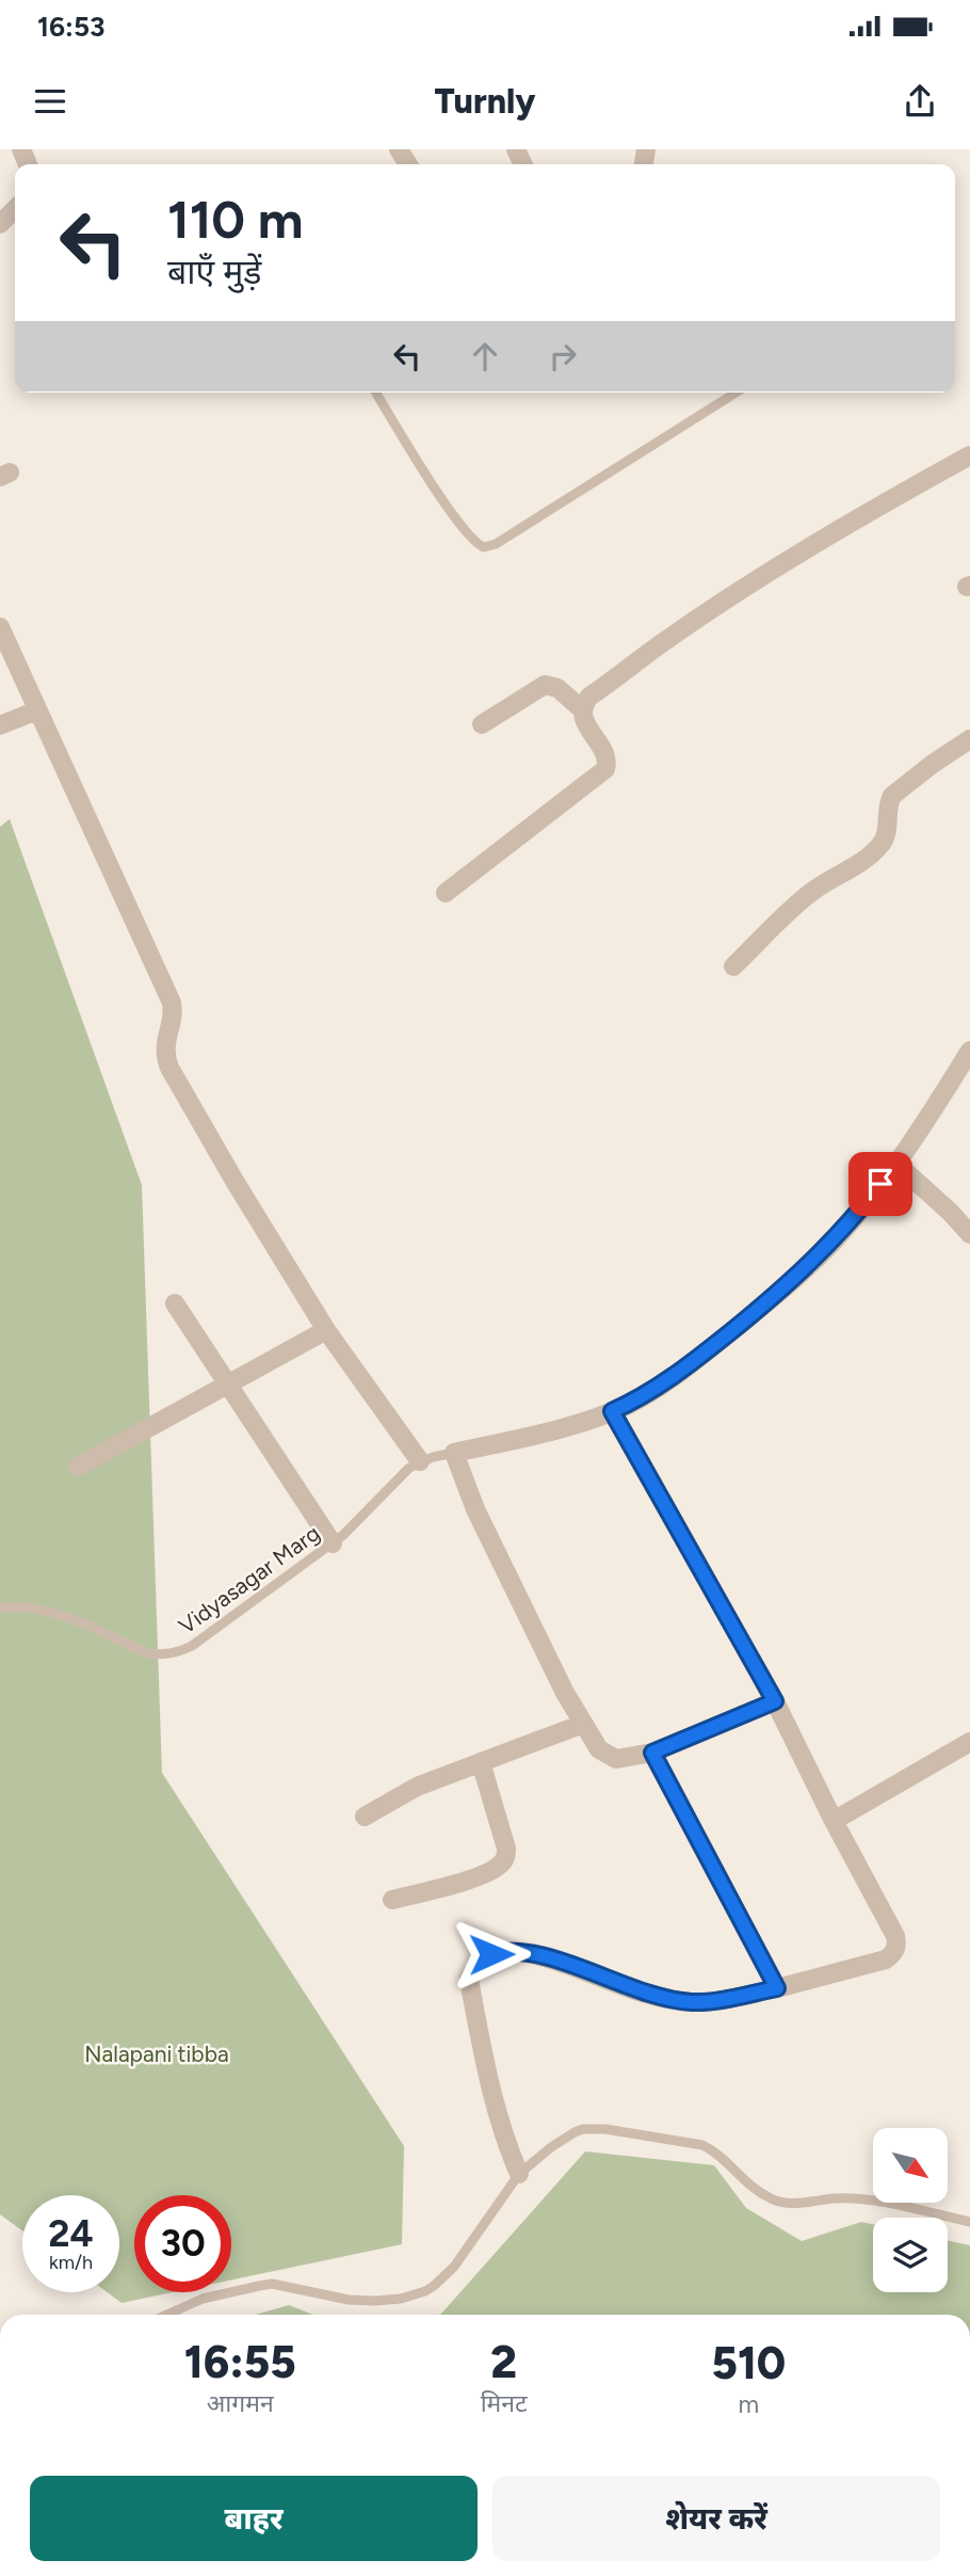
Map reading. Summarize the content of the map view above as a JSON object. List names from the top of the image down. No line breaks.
{"streets":{"lane":["Vidyasagar Marg"]},"parks":["Nalapani tibba"],"north":"bottom right","page":{"status":"16:53","header":"Turnly","turn":["110 m","बाएँ मुड़ें"],"speed":"24 km/h","limit":"30","eta":["16:55","आगमन","2","मिनट","510","m"],"buttons":["बाहर","शेयर करें"]}}
